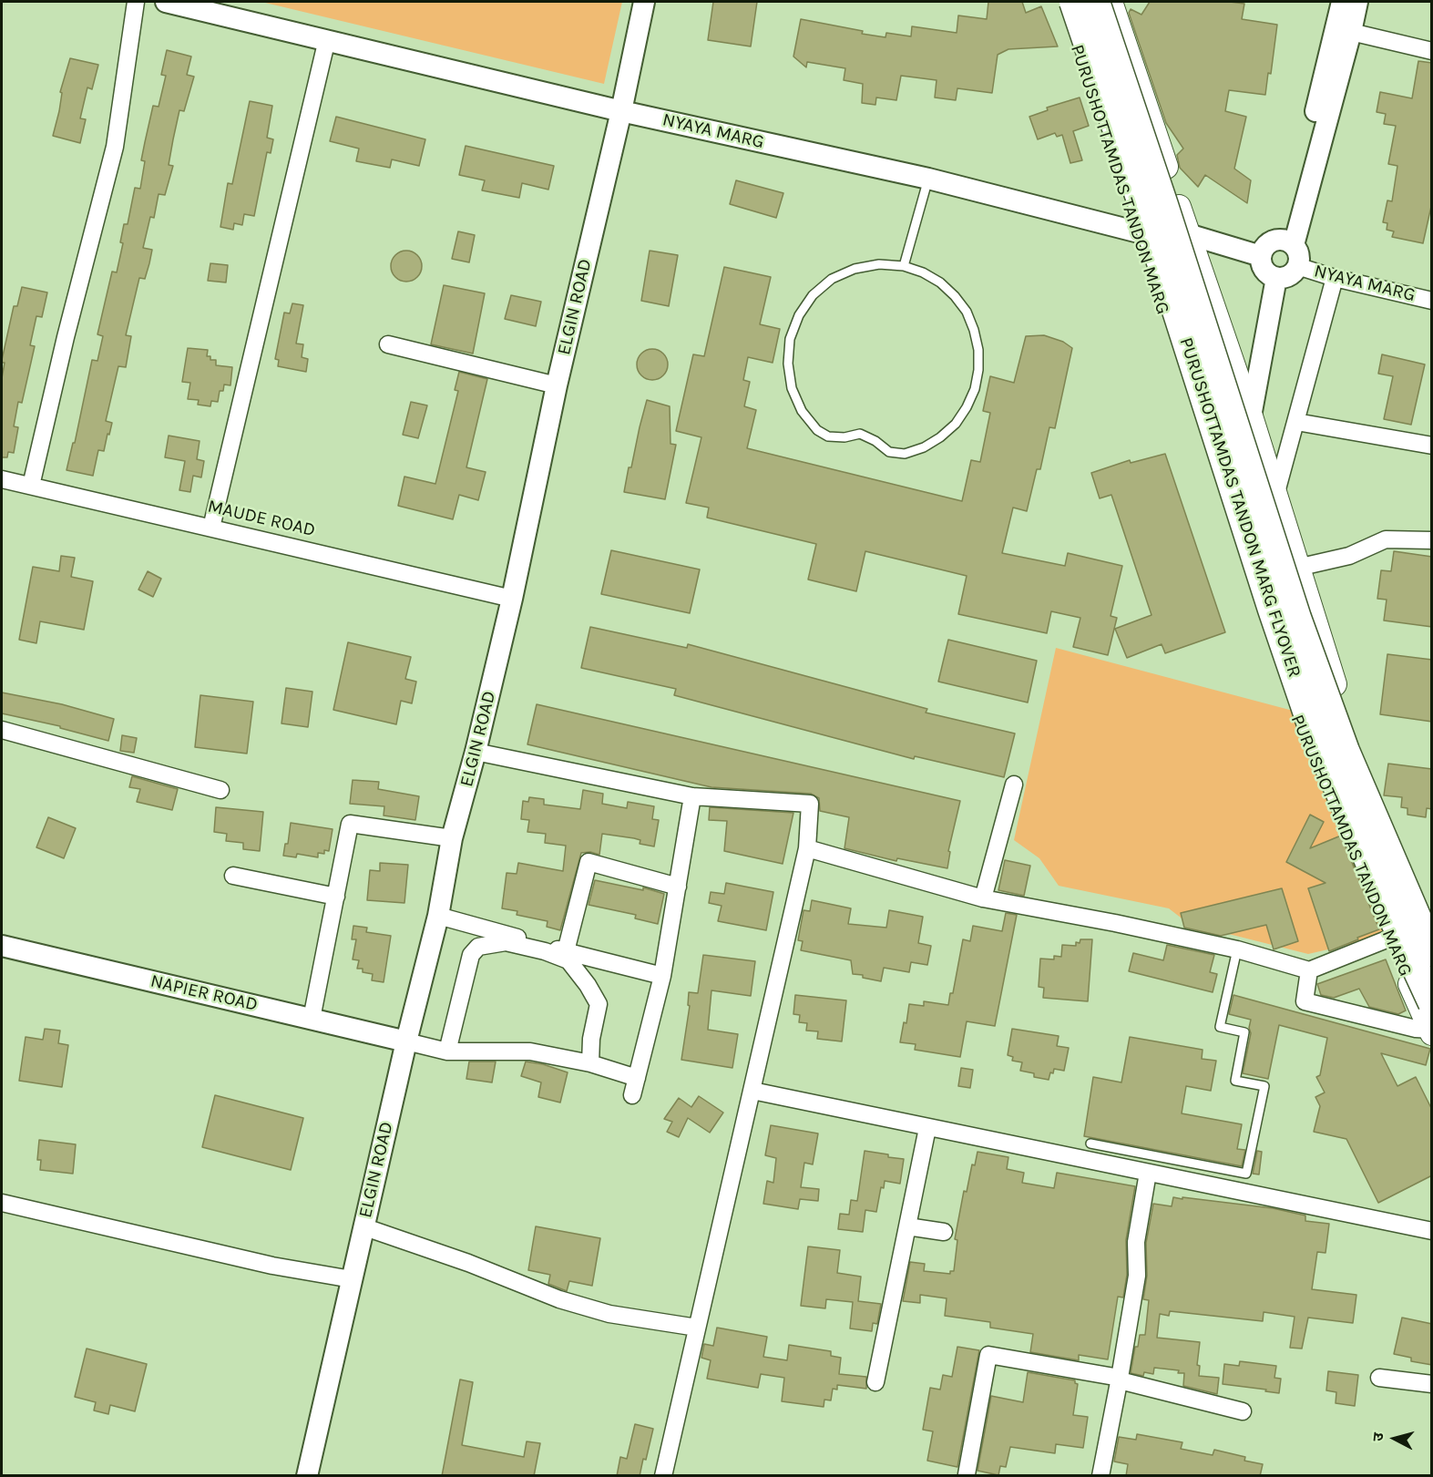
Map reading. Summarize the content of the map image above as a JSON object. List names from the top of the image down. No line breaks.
{"streets":{"main road":["PURUSHOTTAMDAS TANDON MARG","PURUSHOTTAMDAS TANDON MARG FLYOVER"],"street":["NYAYA MARG","ELGIN ROAD","MAUDE ROAD","NAPIER ROAD"]},"crossings":[["NYAYA MARG","PURUSHOTTAMDAS TANDON MARG"],["NYAYA MARG","ELGIN ROAD"],["PURUSHOTTAMDAS TANDON MARG","PURUSHOTTAMDAS TANDON MARG FLYOVER"],["ELGIN ROAD","MAUDE ROAD"],["ELGIN ROAD","NAPIER ROAD"]],"north":"left"}
